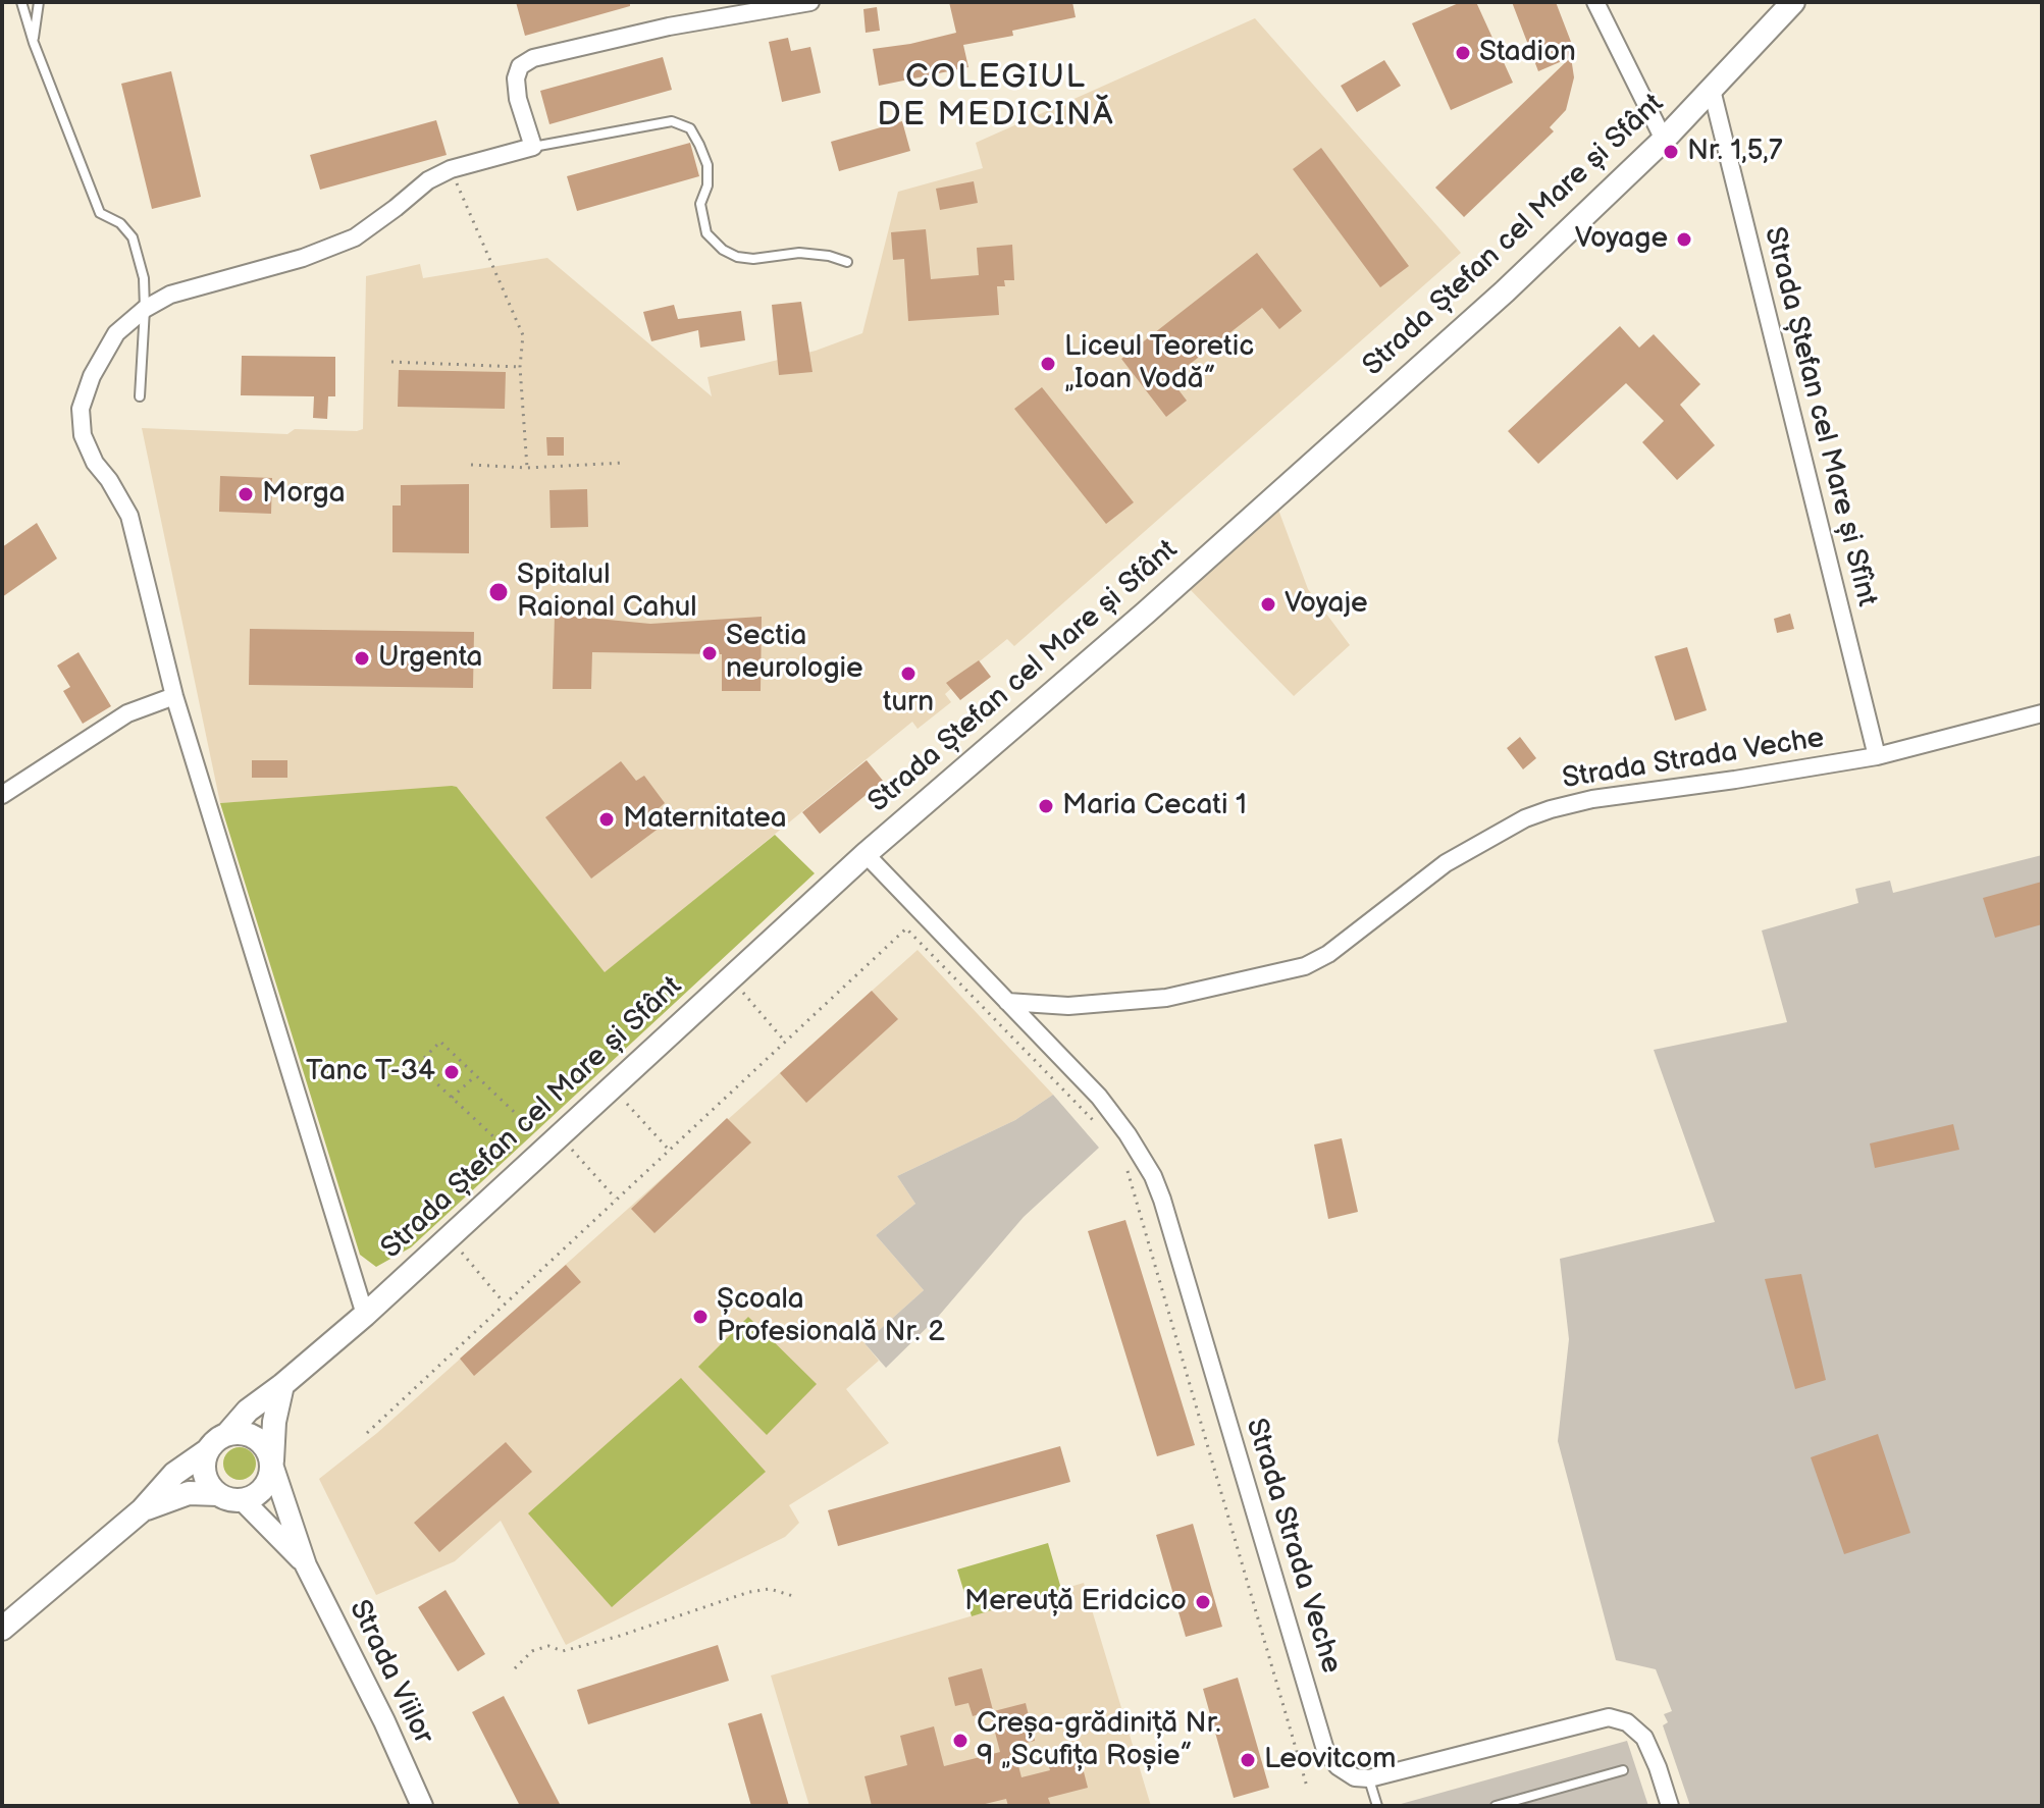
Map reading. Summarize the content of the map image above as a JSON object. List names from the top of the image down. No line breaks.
{"streets":{"main road":["Strada Ștefan cel Mare și Sfânt"],"street":["Strada Ștefan cel Mare și Sfînt","Strada Strada Veche","Strada Viilor"]},"crossings":[["Strada Ștefan cel Mare și Sfânt","Strada Ștefan cel Mare și Sfînt"],["Strada Ștefan cel Mare și Sfânt","Strada Strada Veche"],["Strada Ștefan cel Mare și Sfînt","Strada Strada Veche"]],"districts":["COLEGIUL DE MEDICINĂ"],"places":["Stadion","Nr. 1,5,7","Voyage","Liceul Teoretic „Ioan Vodă”","Morga","Spitalul Raional Cahul","Voyaje","Sectia neurologie","Urgenta","turn","Maria Cecati 1","Maternitatea","Tanc T-34","Școala Profesională Nr. 2","Mereuță Eridcico","Creșa-grădiniță Nr. 9 „Scufița Roșie”","Leovitcom"]}
